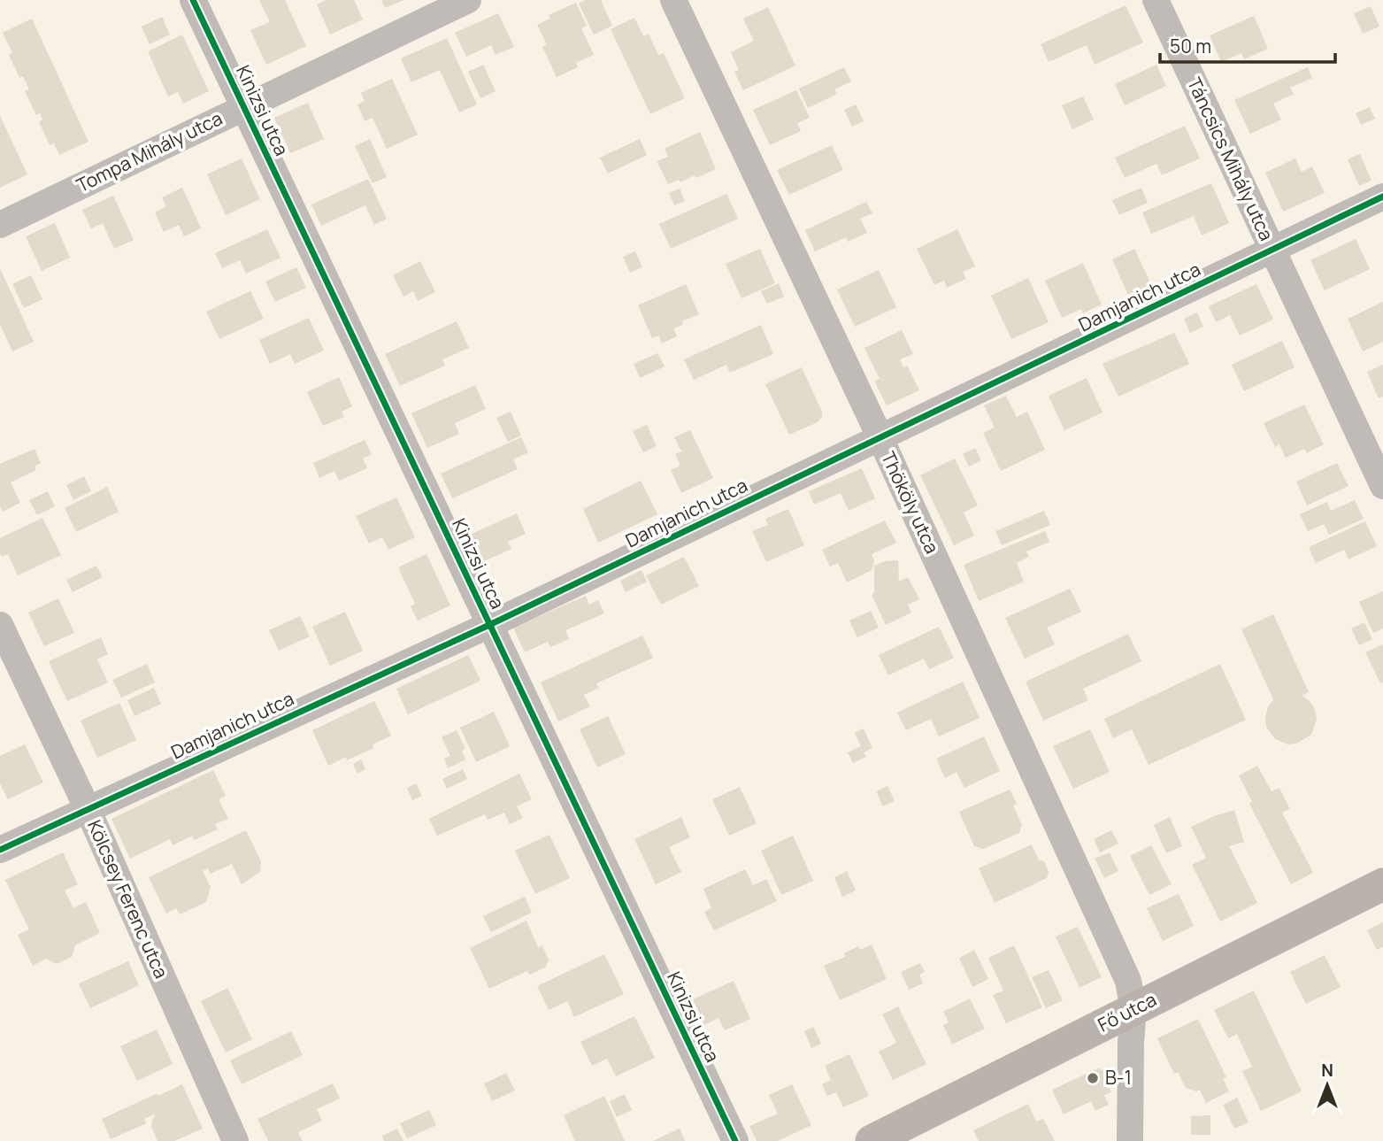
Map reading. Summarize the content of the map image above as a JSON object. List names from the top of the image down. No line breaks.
{"streets":{"main road":["Fő utca"],"street":["Kinizsi utca","Tompa Mihály utca","Táncsics Mihály utca","Damjanich utca","Thököly utca","Kölcsey Ferenc utca"]},"crossings":[["Kinizsi utca","Tompa Mihály utca"],["Kinizsi utca","Damjanich utca"],["Táncsics Mihály utca","Damjanich utca"],["Damjanich utca","Thököly utca"],["Damjanich utca","Kölcsey Ferenc utca"],["Thököly utca","Fő utca"]],"places":["B-1"],"scale_bar":"50 m","north":"top"}
